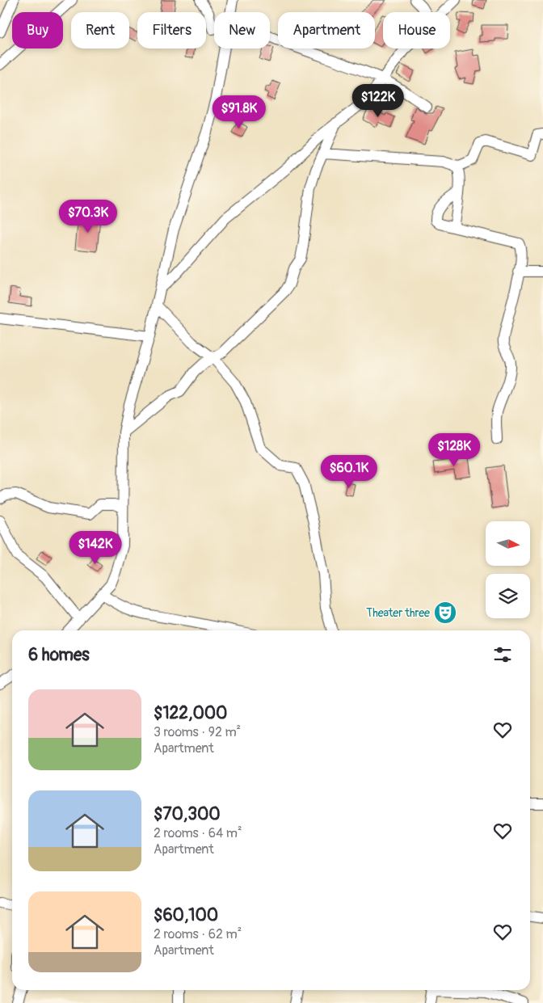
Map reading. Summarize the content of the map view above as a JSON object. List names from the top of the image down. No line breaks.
{"places":{"theatre":["Theater three"]},"north":"right","page":{"chip":["Buy","Rent","Filters","New","Apartment","House"],"price":["$122K","$91.8K","$70.3K","$128K","$60.1K","$142K"],"heading":"6 homes","list":[{"name":"$122,000","note":"3 rooms · 92 m² · Apartment"},{"name":"$70,300","note":"2 rooms · 64 m² · Apartment"},{"name":"$60,100","note":"2 rooms · 62 m² · Apartment"}]}}
